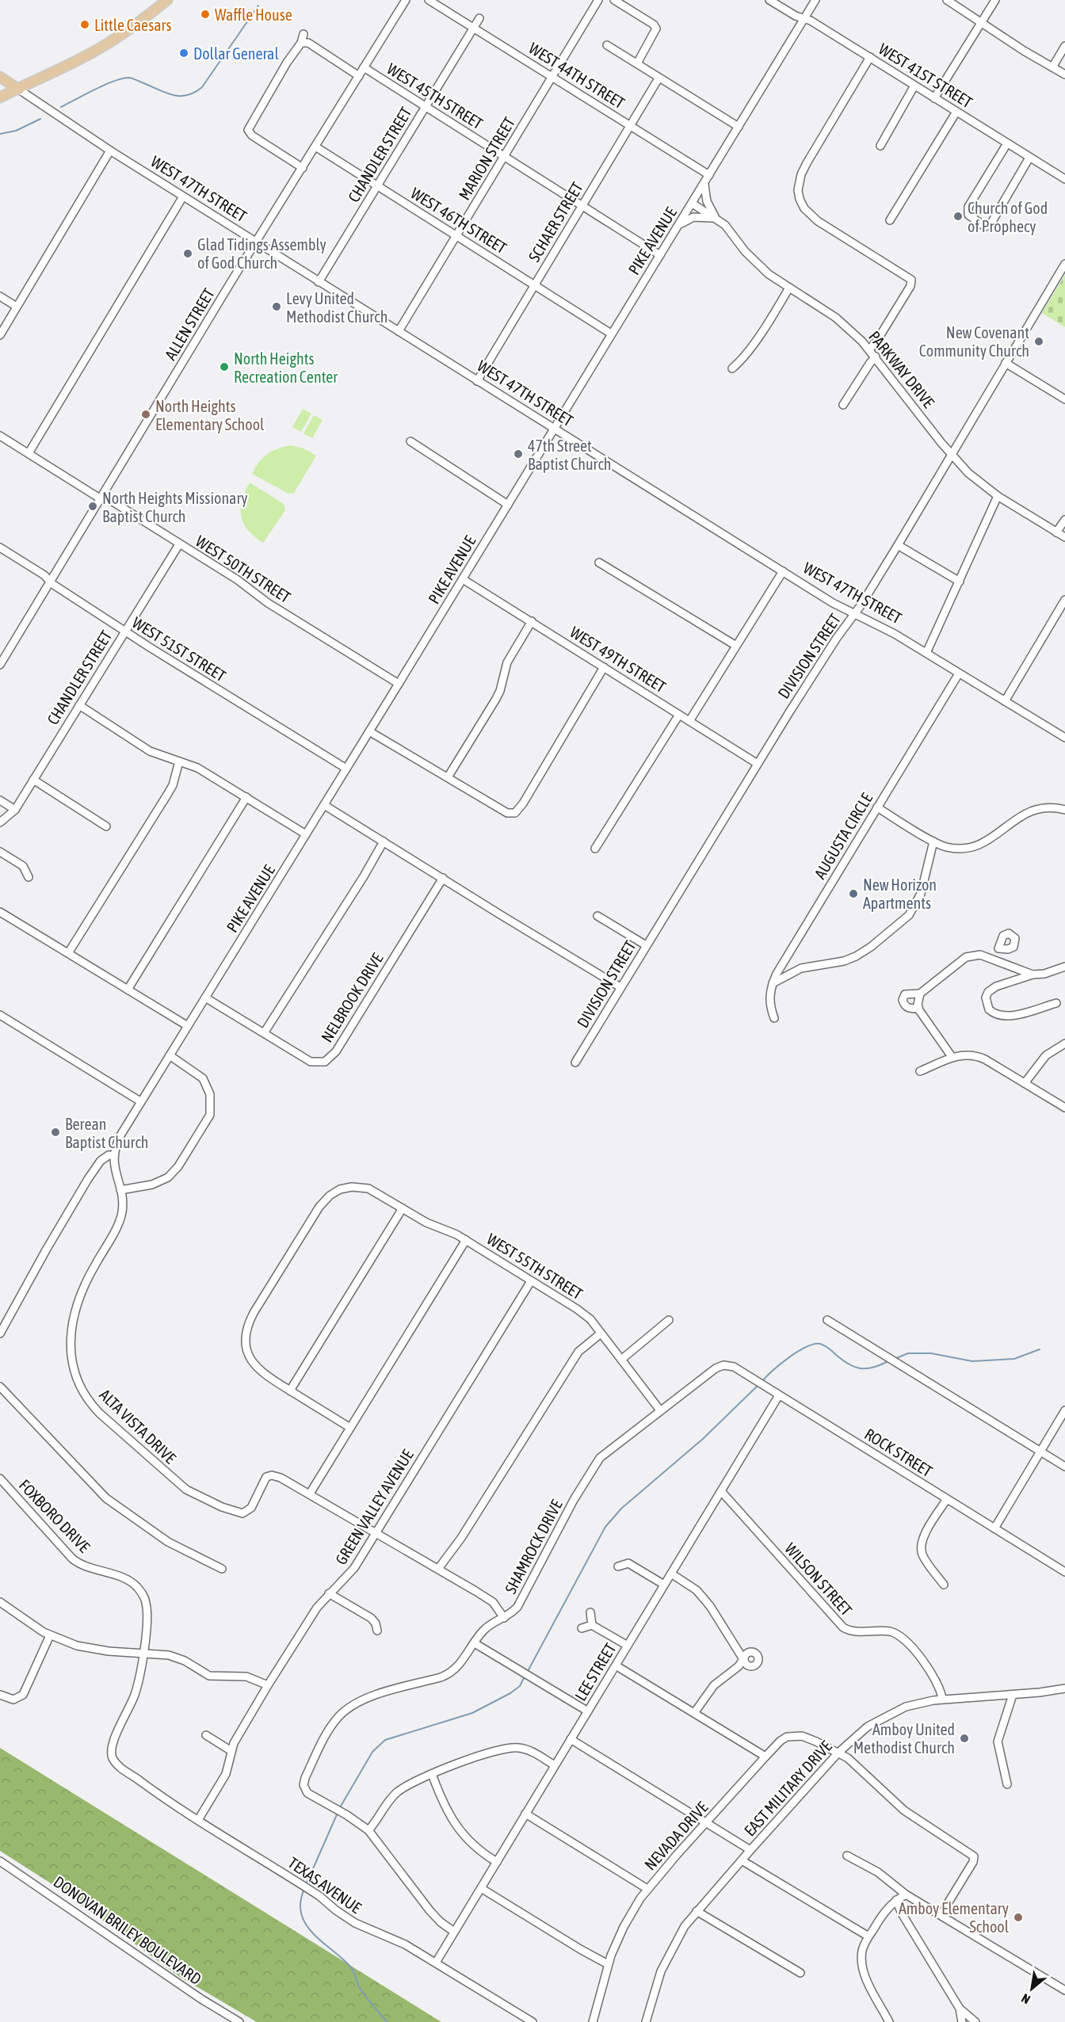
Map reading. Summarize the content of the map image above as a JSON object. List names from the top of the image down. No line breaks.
{"streets":{"main road":["WEST 47TH STREET"],"street":["WEST 44TH STREET","WEST 41ST STREET","WEST 45TH STREET","CHANDLER STREET","MARION STREET","WEST 46TH STREET","SCHAER STREET","PIKE AVENUE","ALLEN STREET","PARKWAY DRIVE","WEST 50TH STREET","WEST 51ST STREET","DIVISION STREET","WEST 49TH STREET","AUGUSTA CIRCLE","NELBROOK DRIVE","WEST 55TH STREET","ALTA VISTA DRIVE","ROCK STREET","GREEN VALLEY AVENUE","FOXBORO DRIVE","SHAMROCK DRIVE","WILSON STREET","LEE STREET","EAST MILITARY DRIVE","NEVADA DRIVE","TEXAS AVENUE","DONOVAN BRILEY BOULEVARD"]},"crossings":[["WEST 44TH STREET","CHANDLER STREET"],["WEST 44TH STREET","MARION STREET"],["WEST 44TH STREET","SCHAER STREET"],["WEST 44TH STREET","PIKE AVENUE"],["WEST 41ST STREET","PIKE AVENUE"],["WEST 45TH STREET","CHANDLER STREET"],["WEST 45TH STREET","MARION STREET"],["WEST 45TH STREET","SCHAER STREET"],["WEST 45TH STREET","PIKE AVENUE"],["WEST 45TH STREET","ALLEN STREET"],["CHANDLER STREET","WEST 47TH STREET"],["CHANDLER STREET","WEST 46TH STREET"],["CHANDLER STREET","WEST 50TH STREET"],["CHANDLER STREET","WEST 51ST STREET"],["MARION STREET","WEST 47TH STREET"],["MARION STREET","WEST 46TH STREET"],["WEST 47TH STREET","SCHAER STREET"],["WEST 47TH STREET","PIKE AVENUE"],["WEST 47TH STREET","ALLEN STREET"],["WEST 47TH STREET","DIVISION STREET"],["WEST 47TH STREET","AUGUSTA CIRCLE"],["WEST 46TH STREET","SCHAER STREET"],["WEST 46TH STREET","PIKE AVENUE"],["WEST 46TH STREET","ALLEN STREET"],["PIKE AVENUE","PARKWAY DRIVE"],["PIKE AVENUE","WEST 50TH STREET"],["PIKE AVENUE","WEST 51ST STREET"],["PIKE AVENUE","WEST 49TH STREET"],["PIKE AVENUE","NELBROOK DRIVE"],["PIKE AVENUE","ALTA VISTA DRIVE"],["ALLEN STREET","WEST 50TH STREET"],["ALLEN STREET","WEST 51ST STREET"],["PARKWAY DRIVE","DIVISION STREET"],["DIVISION STREET","WEST 49TH STREET"],["WEST 55TH STREET","GREEN VALLEY AVENUE"],["WEST 55TH STREET","SHAMROCK DRIVE"],["ROCK STREET","SHAMROCK DRIVE"],["ROCK STREET","LEE STREET"],["GREEN VALLEY AVENUE","TEXAS AVENUE"],["FOXBORO DRIVE","TEXAS AVENUE"],["SHAMROCK DRIVE","LEE STREET"],["WILSON STREET","LEE STREET"],["WILSON STREET","EAST MILITARY DRIVE"],["LEE STREET","TEXAS AVENUE"],["EAST MILITARY DRIVE","NEVADA DRIVE"]],"places":["Waffle House","Little Caesars","Dollar General","Church of God of Prophecy","Glad Tidings Assembly of God Church","Levy United Methodist Church","New Covenant Community Church","North Heights Recreation Center","North Heights Elementary School","47th Street Baptist Church","North Heights Missionary Baptist Church","New Horizon Apartments","Berean Baptist Church","Amboy United Methodist Church","Amboy Elementary School"],"north":"bottom left"}
